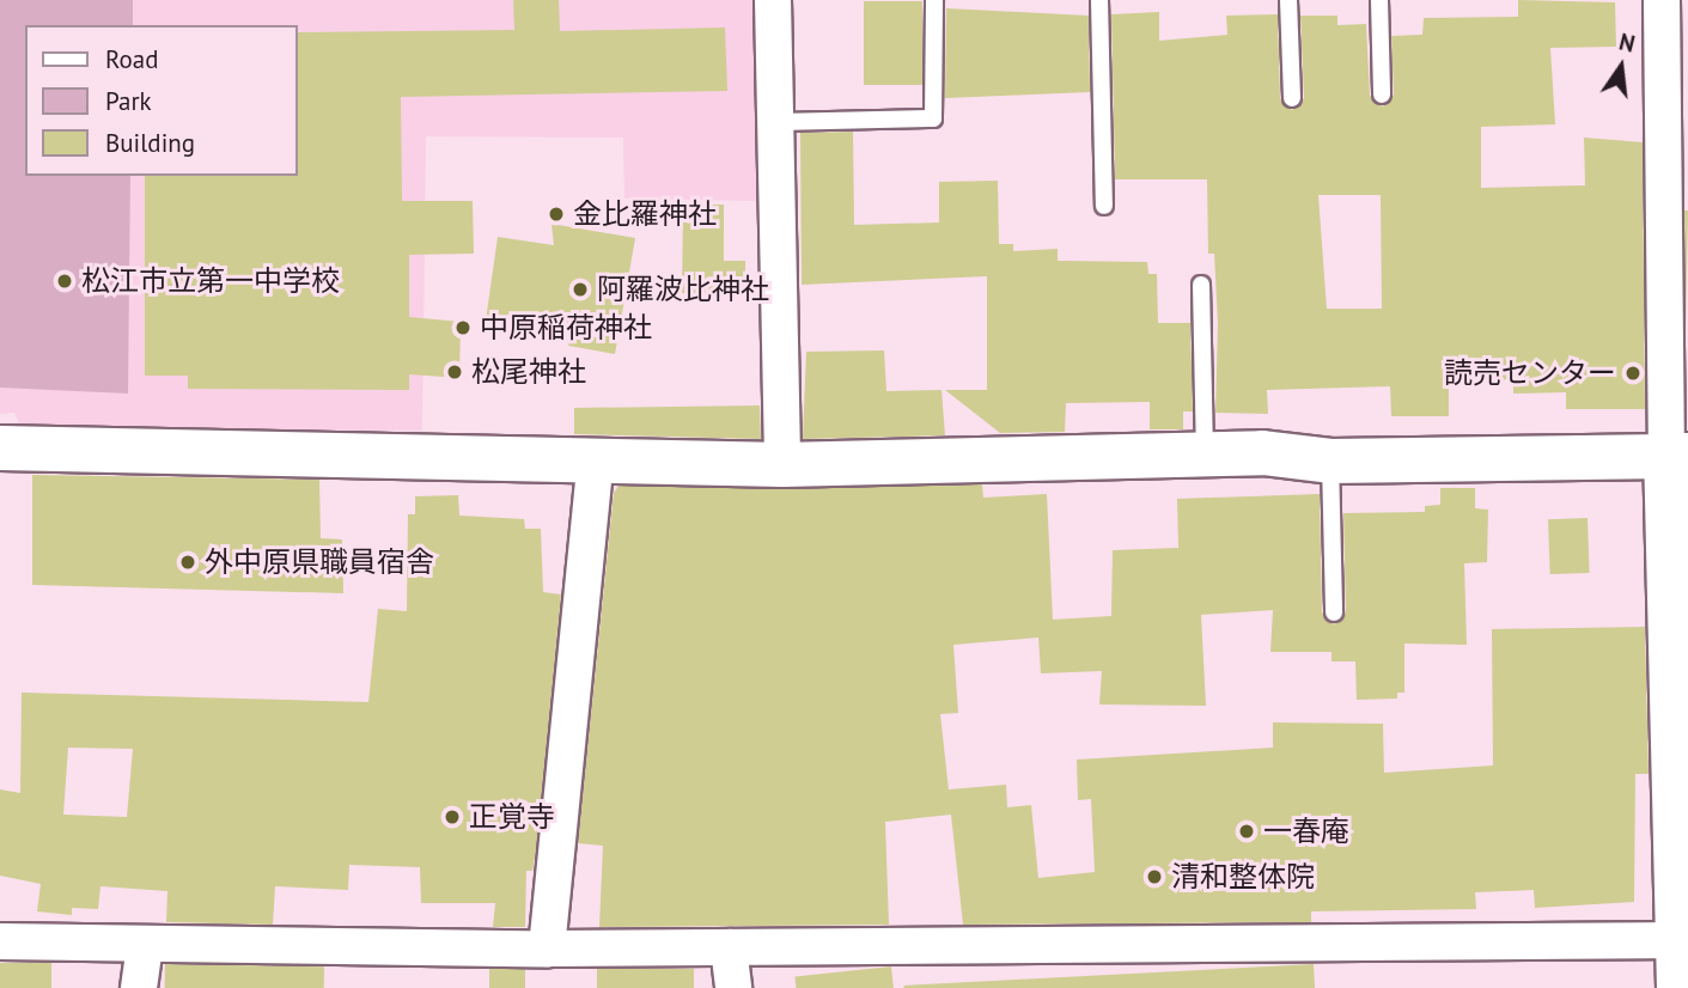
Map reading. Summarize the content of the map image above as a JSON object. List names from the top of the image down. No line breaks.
{"places":["金比羅神社","松江市立第一中学校","阿羅波比神社","中原稲荷神社","松尾神社","読売センター","外中原県職員宿舎","正覚寺","一春庵","清和整体院"],"legend":["Road","Park","Building"],"north":"top"}
